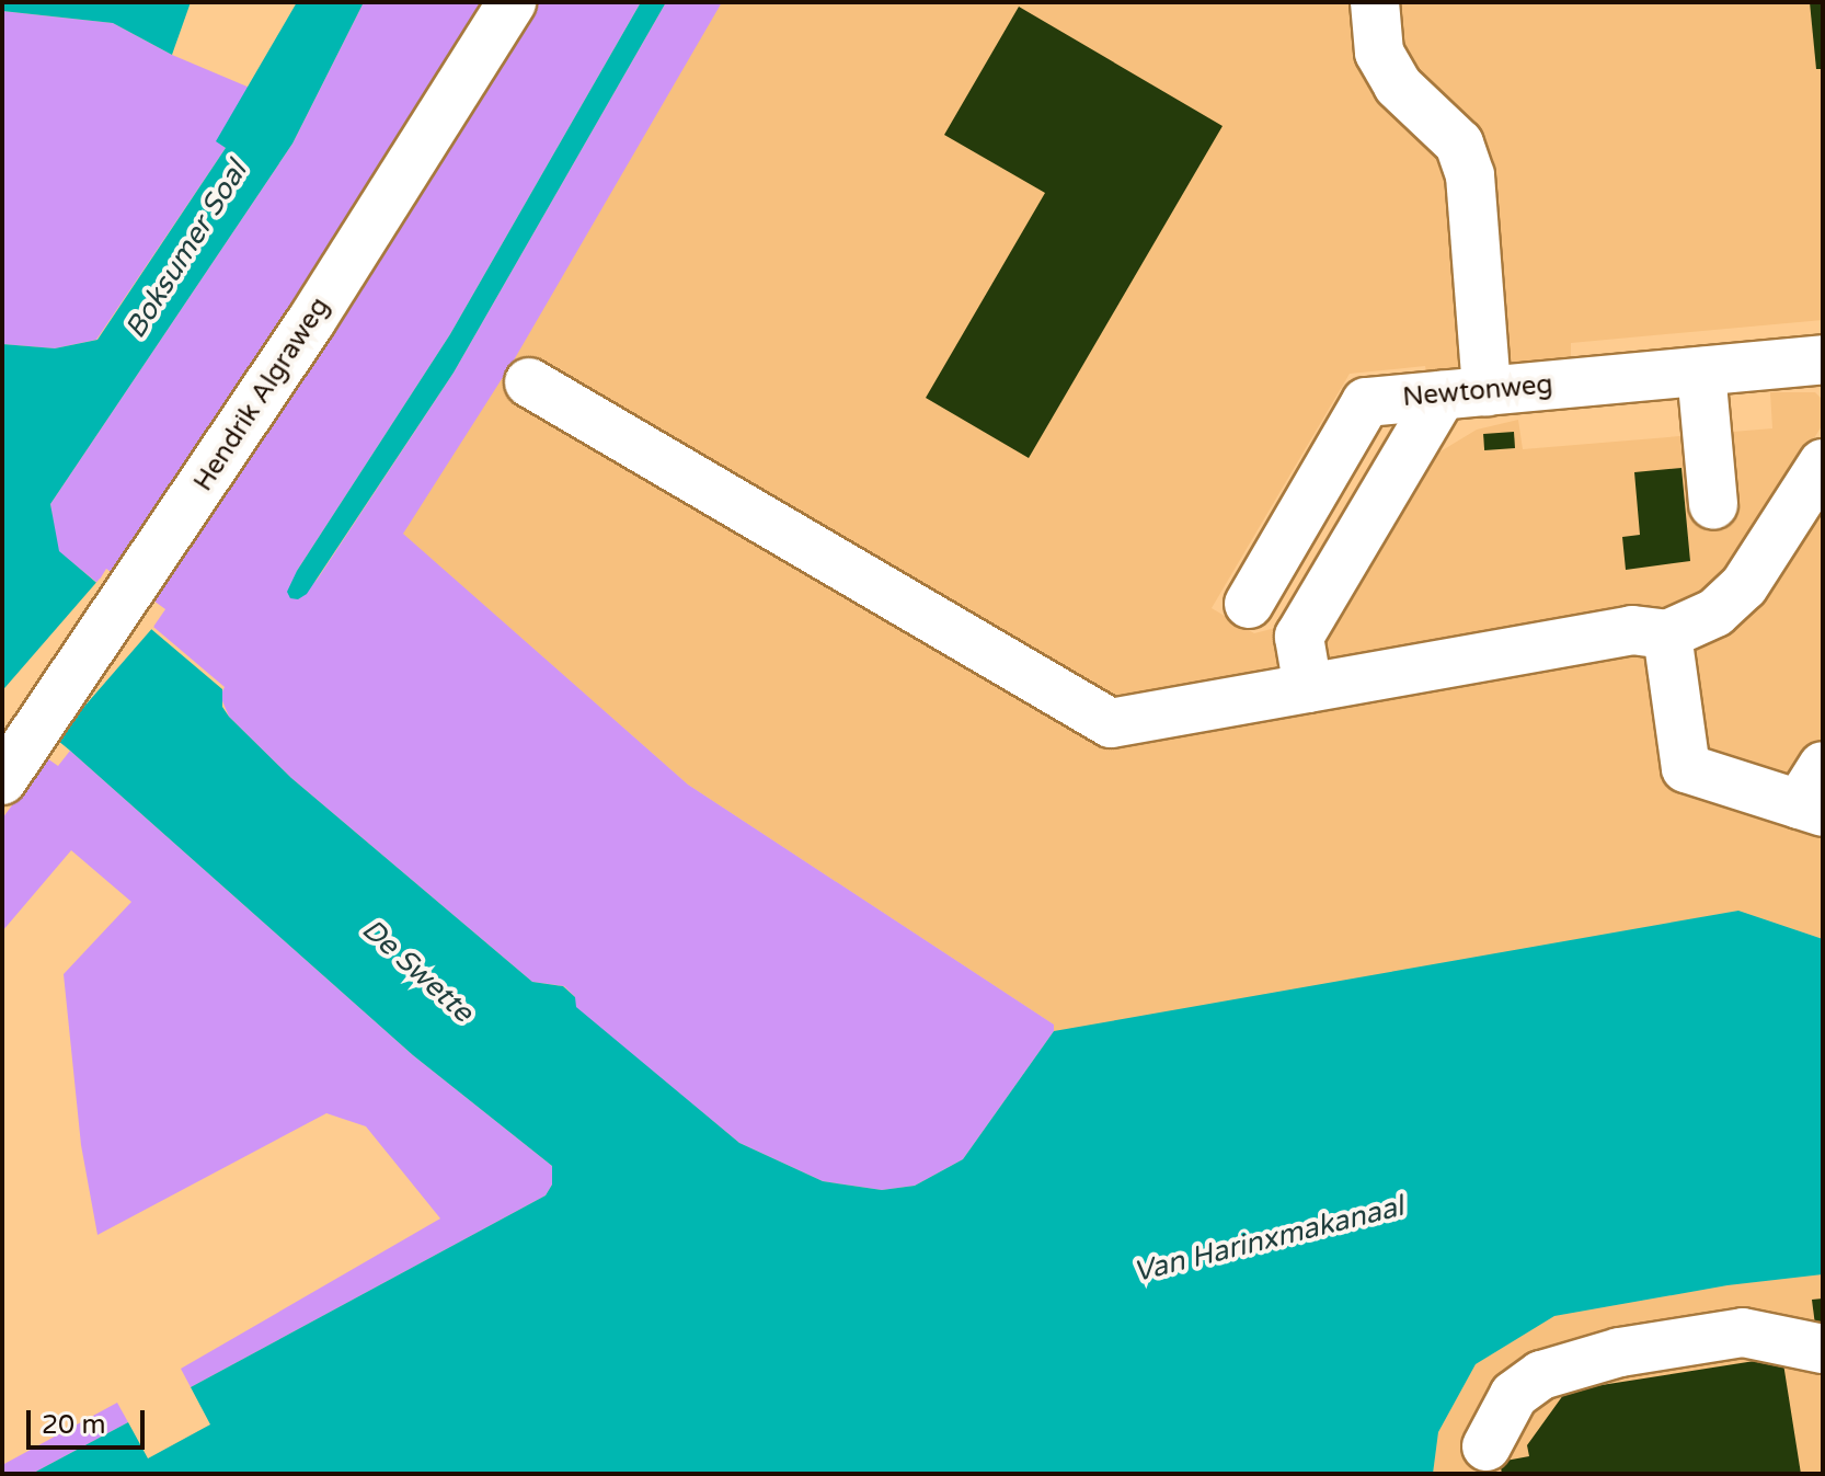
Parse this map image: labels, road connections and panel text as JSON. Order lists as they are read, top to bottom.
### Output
{
  "streets": {
    "street": ["Newtonweg", "Hendrik Algraweg"]
  },
  "water": ["Boksumer Soal", "De Swette", "Van Harinxmakanaal"],
  "scale_bar": "20 m"
}
